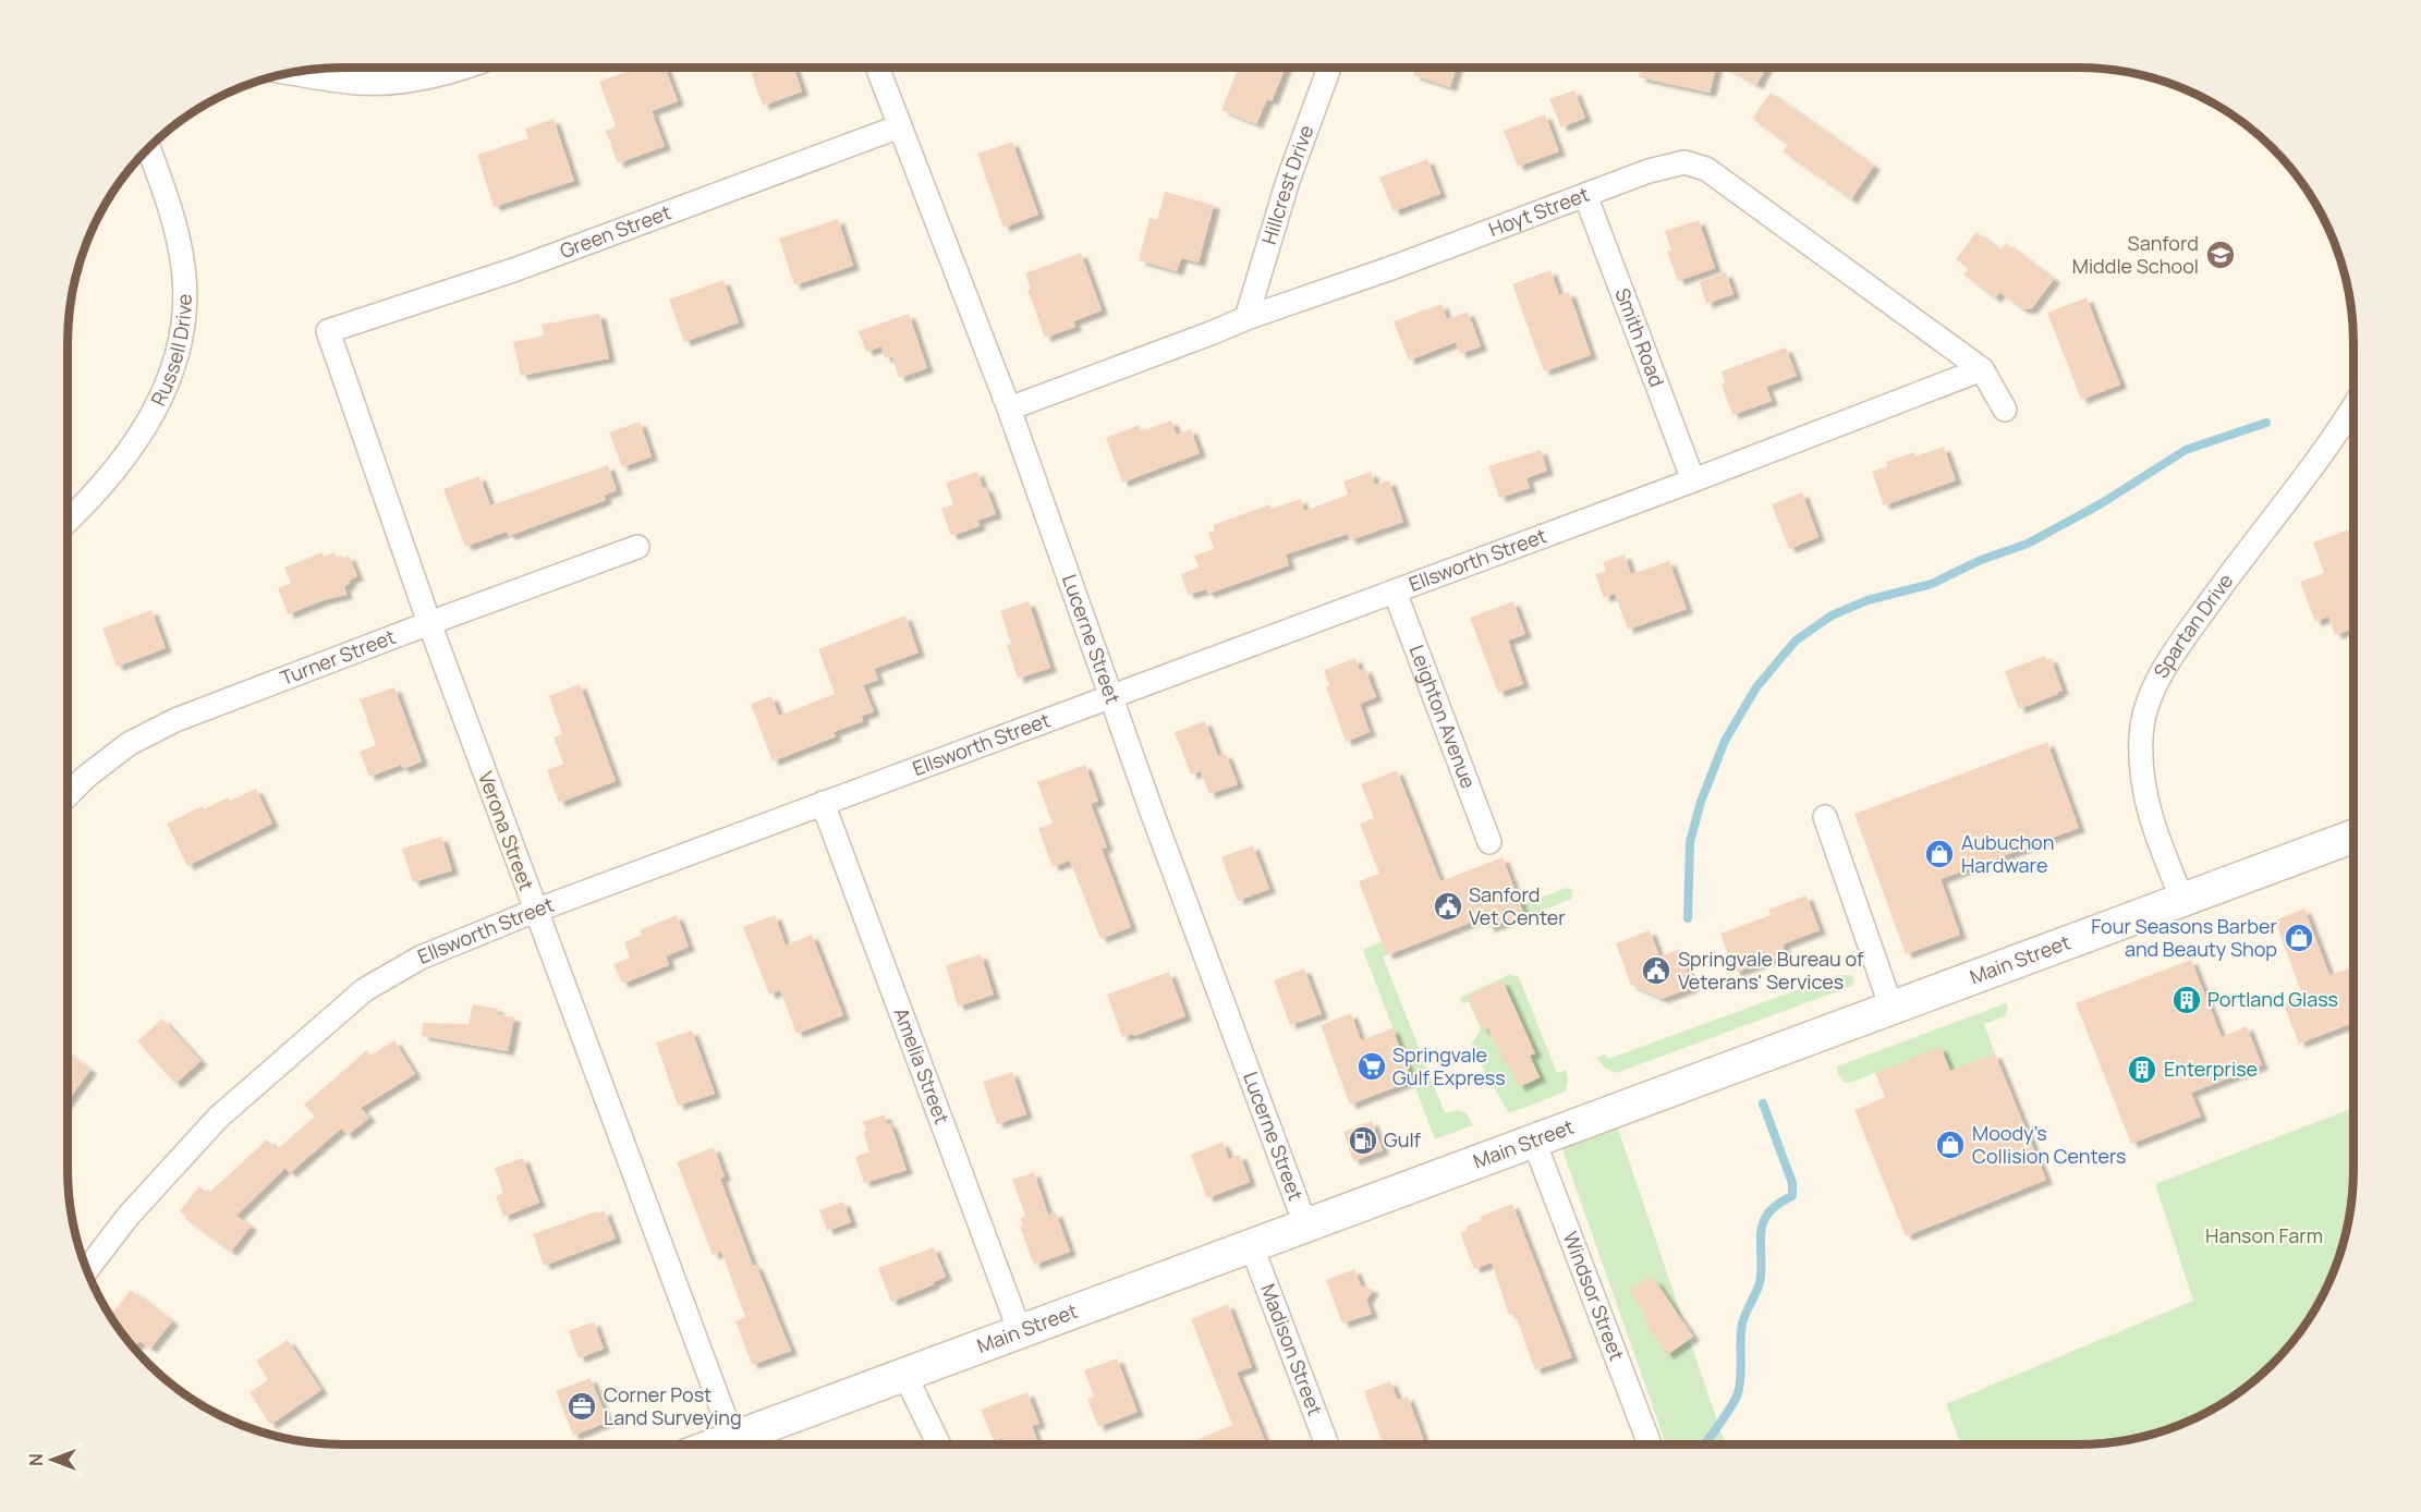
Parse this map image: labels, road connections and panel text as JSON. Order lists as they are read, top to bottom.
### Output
{
  "streets": {
    "main road": ["Main Street"],
    "street": [
      "Hillcrest Drive",
      "Hoyt Street",
      "Green Street",
      "Smith Road",
      "Russell Drive",
      "Ellsworth Street",
      "Spartan Drive",
      "Lucerne Street",
      "Turner Street",
      "Leighton Avenue",
      "Verona Street",
      "Amelia Street",
      "Windsor Street",
      "Madison Street"
    ]
  },
  "crossings": [
    ["Hillcrest Drive", "Hoyt Street"],
    ["Hoyt Street", "Smith Road"],
    ["Hoyt Street", "Ellsworth Street"],
    ["Hoyt Street", "Lucerne Street"],
    ["Green Street", "Lucerne Street"],
    ["Green Street", "Verona Street"],
    ["Smith Road", "Ellsworth Street"],
    ["Ellsworth Street", "Lucerne Street"],
    ["Ellsworth Street", "Leighton Avenue"],
    ["Ellsworth Street", "Verona Street"],
    ["Ellsworth Street", "Amelia Street"],
    ["Spartan Drive", "Main Street"],
    ["Lucerne Street", "Main Street"],
    ["Turner Street", "Verona Street"],
    ["Verona Street", "Main Street"],
    ["Main Street", "Amelia Street"],
    ["Main Street", "Windsor Street"],
    ["Main Street", "Madison Street"]
  ],
  "parks": ["Hanson Farm"],
  "places": {
    "school or university": ["Sanford Middle School"],
    "shop": ["Aubuchon Hardware", "Four Seasons Barber and Beauty Shop", "Moody’s Collision Centers"],
    "public building": ["Sanford Vet Center", "Springvale Bureau of Veterans' Services"],
    "building": ["Portland Glass", "Enterprise"],
    "supermarket": ["Springvale Gulf Express"],
    "fuel station": ["Gulf"],
    "office": ["Corner Post Land Surveying"]
  },
  "north": "left"
}
